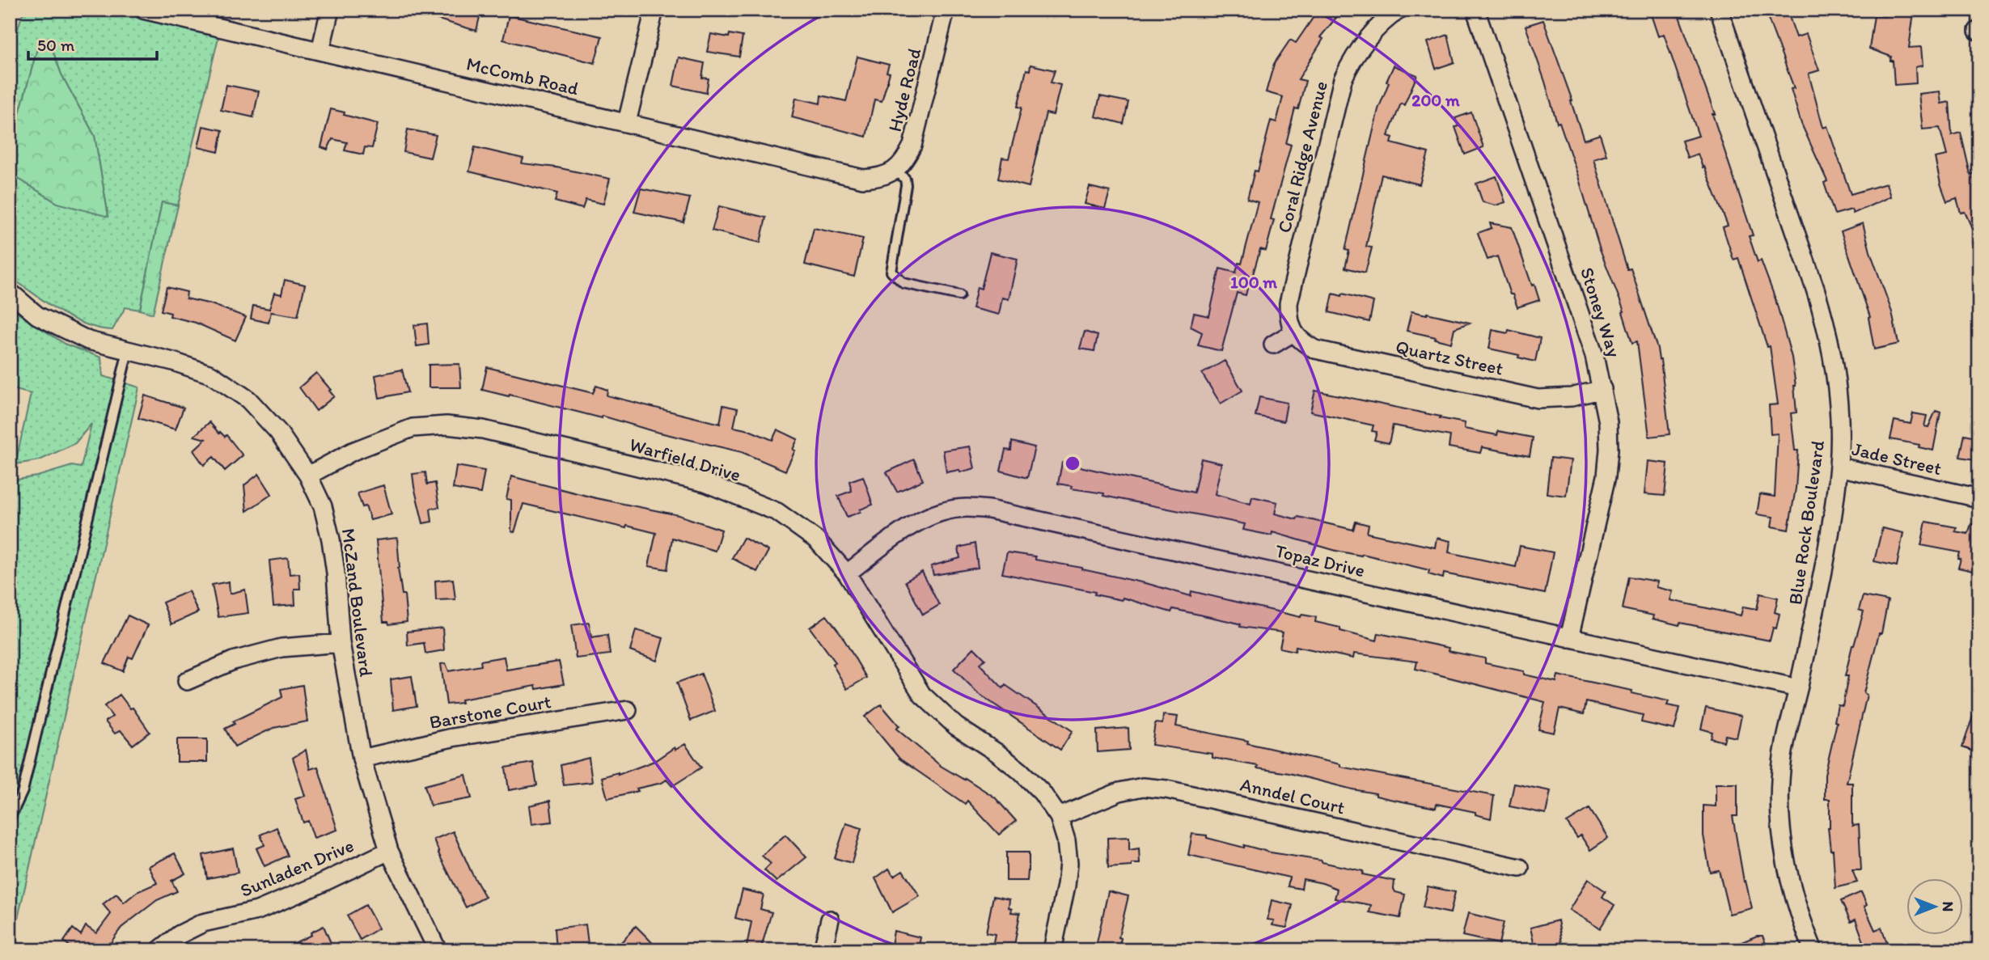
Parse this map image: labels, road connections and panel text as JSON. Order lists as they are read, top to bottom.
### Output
{
  "streets": {
    "street": [
      "McComb Road",
      "Hyde Road",
      "Coral Ridge Avenue",
      "Stoney Way",
      "Quartz Street",
      "Jade Street",
      "Warfield Drive",
      "Blue Rock Boulevard",
      "Topaz Drive",
      "McZand Boulevard",
      "Barstone Court",
      "Anndel Court",
      "Sunladen Drive"
    ]
  },
  "crossings": [
    ["McComb Road", "Hyde Road"],
    ["Coral Ridge Avenue", "Quartz Street"],
    ["Stoney Way", "Quartz Street"],
    ["Stoney Way", "Topaz Drive"],
    ["Jade Street", "Blue Rock Boulevard"],
    ["Warfield Drive", "Topaz Drive"],
    ["Warfield Drive", "McZand Boulevard"],
    ["Warfield Drive", "Anndel Court"],
    ["Blue Rock Boulevard", "Topaz Drive"],
    ["McZand Boulevard", "Barstone Court"],
    ["McZand Boulevard", "Sunladen Drive"]
  ],
  "scale_bar": "50 m",
  "north": "right",
  "rings": ["200 m", "100 m"]
}
